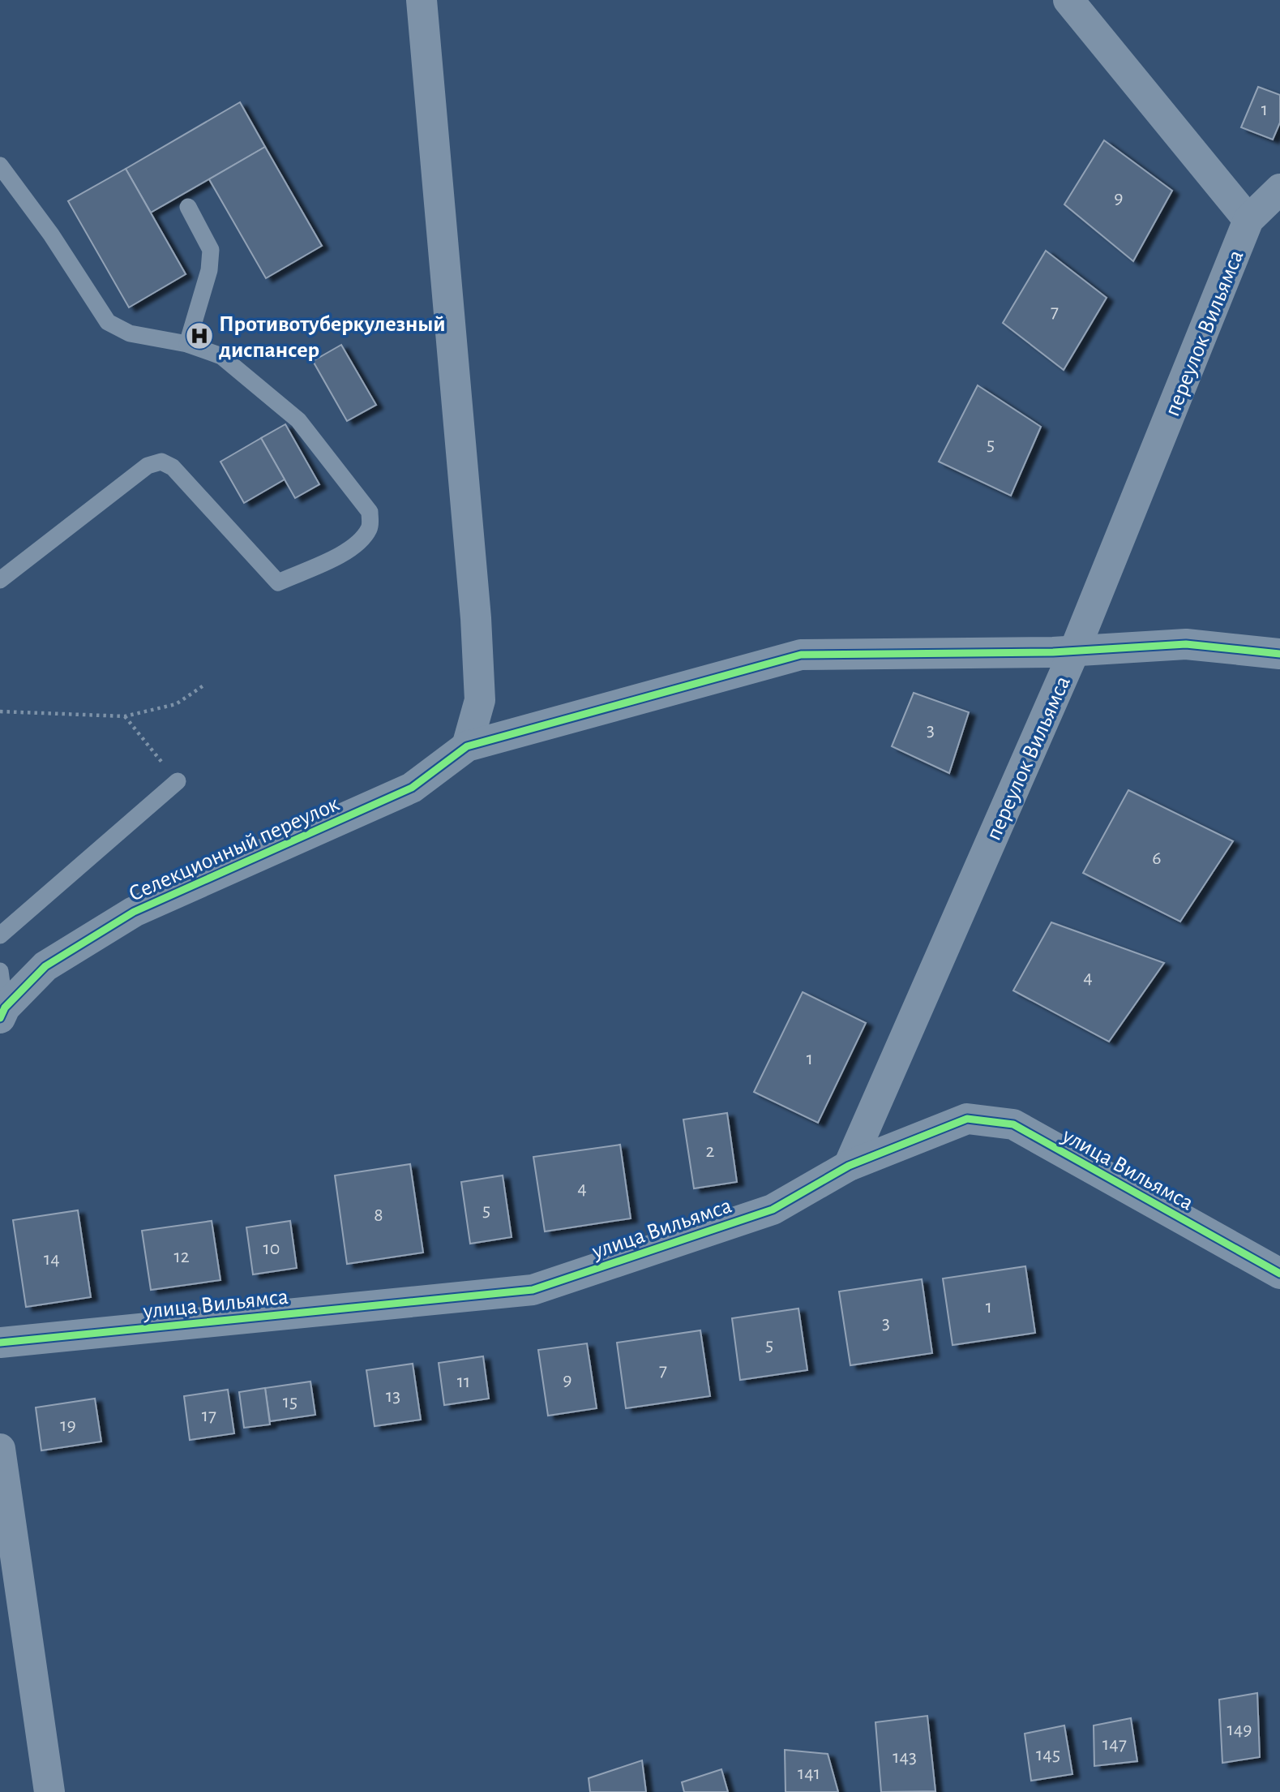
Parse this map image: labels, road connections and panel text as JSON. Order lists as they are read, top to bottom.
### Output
{
  "streets": {
    "street": ["переулок Вильямса", "Селекционный переулок", "улица Вильямса"]
  },
  "crossings": [
    ["переулок Вильямса", "улица Вильямса"]
  ],
  "places": {
    "hospital": ["Противотуберкулезный диспансер"]
  },
  "house_numbers": [
    "1",
    "9",
    "7",
    "5",
    "3",
    "6",
    "4",
    "1",
    "2",
    "4",
    "5",
    "8",
    "10",
    "12",
    "14",
    "1",
    "3",
    "5",
    "7",
    "9",
    "11",
    "13",
    "15",
    "17",
    "19",
    "149",
    "147",
    "145",
    "143",
    "141"
  ]
}
